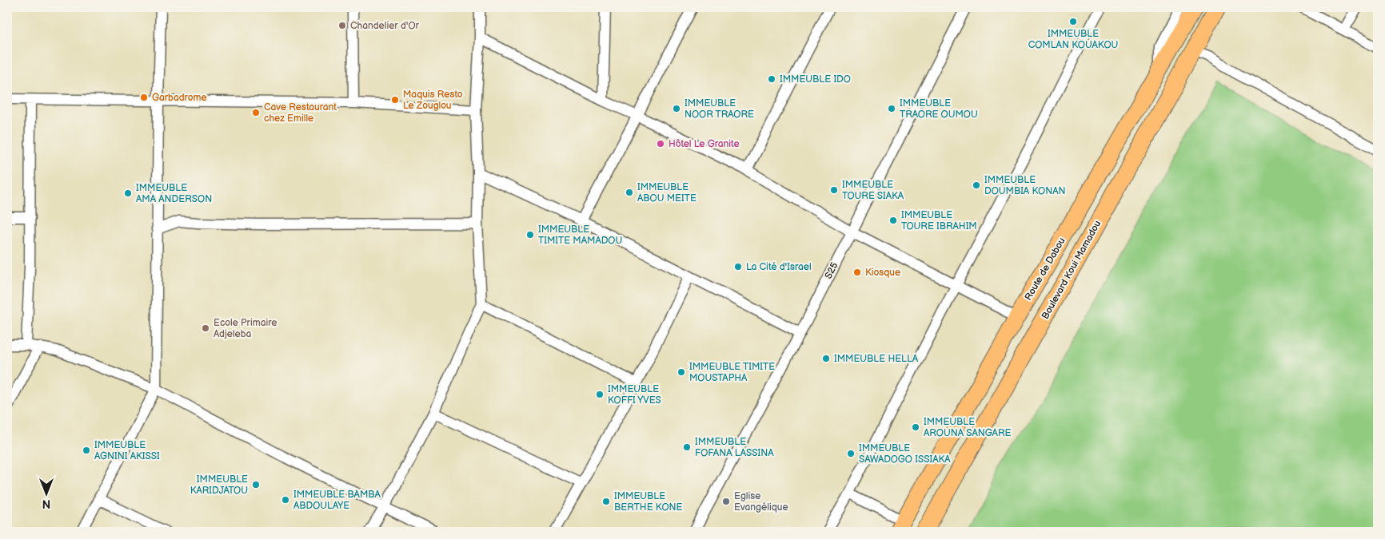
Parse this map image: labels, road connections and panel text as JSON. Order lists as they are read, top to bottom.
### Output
{
  "streets": {
    "main road": ["Route de Dabou", "Boulevard Koui Mamadou"],
    "street": ["S25"]
  },
  "places": [
    "IMMEUBLE COMLAN KOUAKOU",
    "Chandelier d'Or",
    "IMMEUBLE IDO",
    "Garbadrome",
    "Maquis Resto Le Zouglou",
    "IMMEUBLE NOOR TRAORE",
    "IMMEUBLE TRAORE OUMOU",
    "Cave Restaurant chez Emille",
    "Hôtel Le Granite",
    "IMMEUBLE DOUMBIA KONAN",
    "IMMEUBLE TOURE SIAKA",
    "IMMEUBLE ABOU MEITE",
    "IMMEUBLE AMA ANDERSON",
    "IMMEUBLE TOURE IBRAHIM",
    "IMMEUBLE TIMITE MAMADOU",
    "La Cité d'Israel",
    "Kiosque",
    "Ecole Primaire Adjeleba",
    "IMMEUBLE HELLA",
    "IMMEUBLE TIMITE MOUSTAPHA",
    "IMMEUBLE KOFFI YVES",
    "IMMEUBLE AROUNA SANGARE",
    "IMMEUBLE FOFANA LASSINA",
    "IMMEUBLE AGNINI AKISSI",
    "IMMEUBLE SAWADOGO ISSIAKA",
    "IMMEUBLE KARIDJATOU",
    "IMMEUBLE BAMBA ABDOULAYE",
    "IMMEUBLE BERTHE KONE",
    "Eglise Evangélique"
  ],
  "north": "bottom"
}
